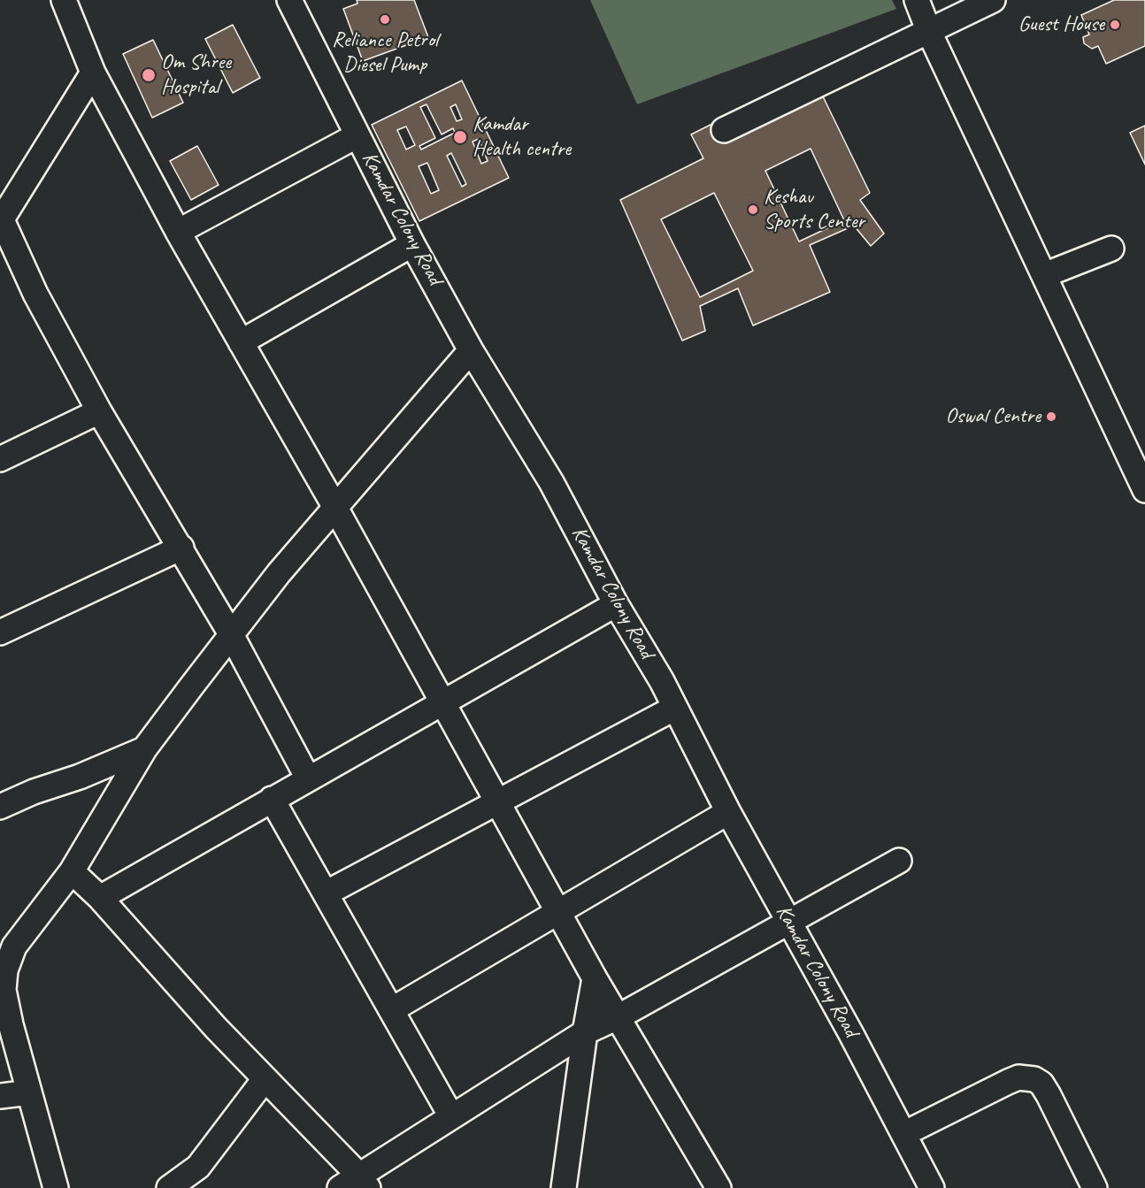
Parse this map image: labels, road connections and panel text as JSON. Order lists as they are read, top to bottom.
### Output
{
  "streets": {
    "street": ["Kamdar Colony Road"]
  },
  "places": [
    "Reliance Petrol Diesel Pump",
    "Guest House",
    "Om Shree Hospital",
    "Kamdar Health centre",
    "Keshav Sports Center",
    "Oswal Centre"
  ]
}
